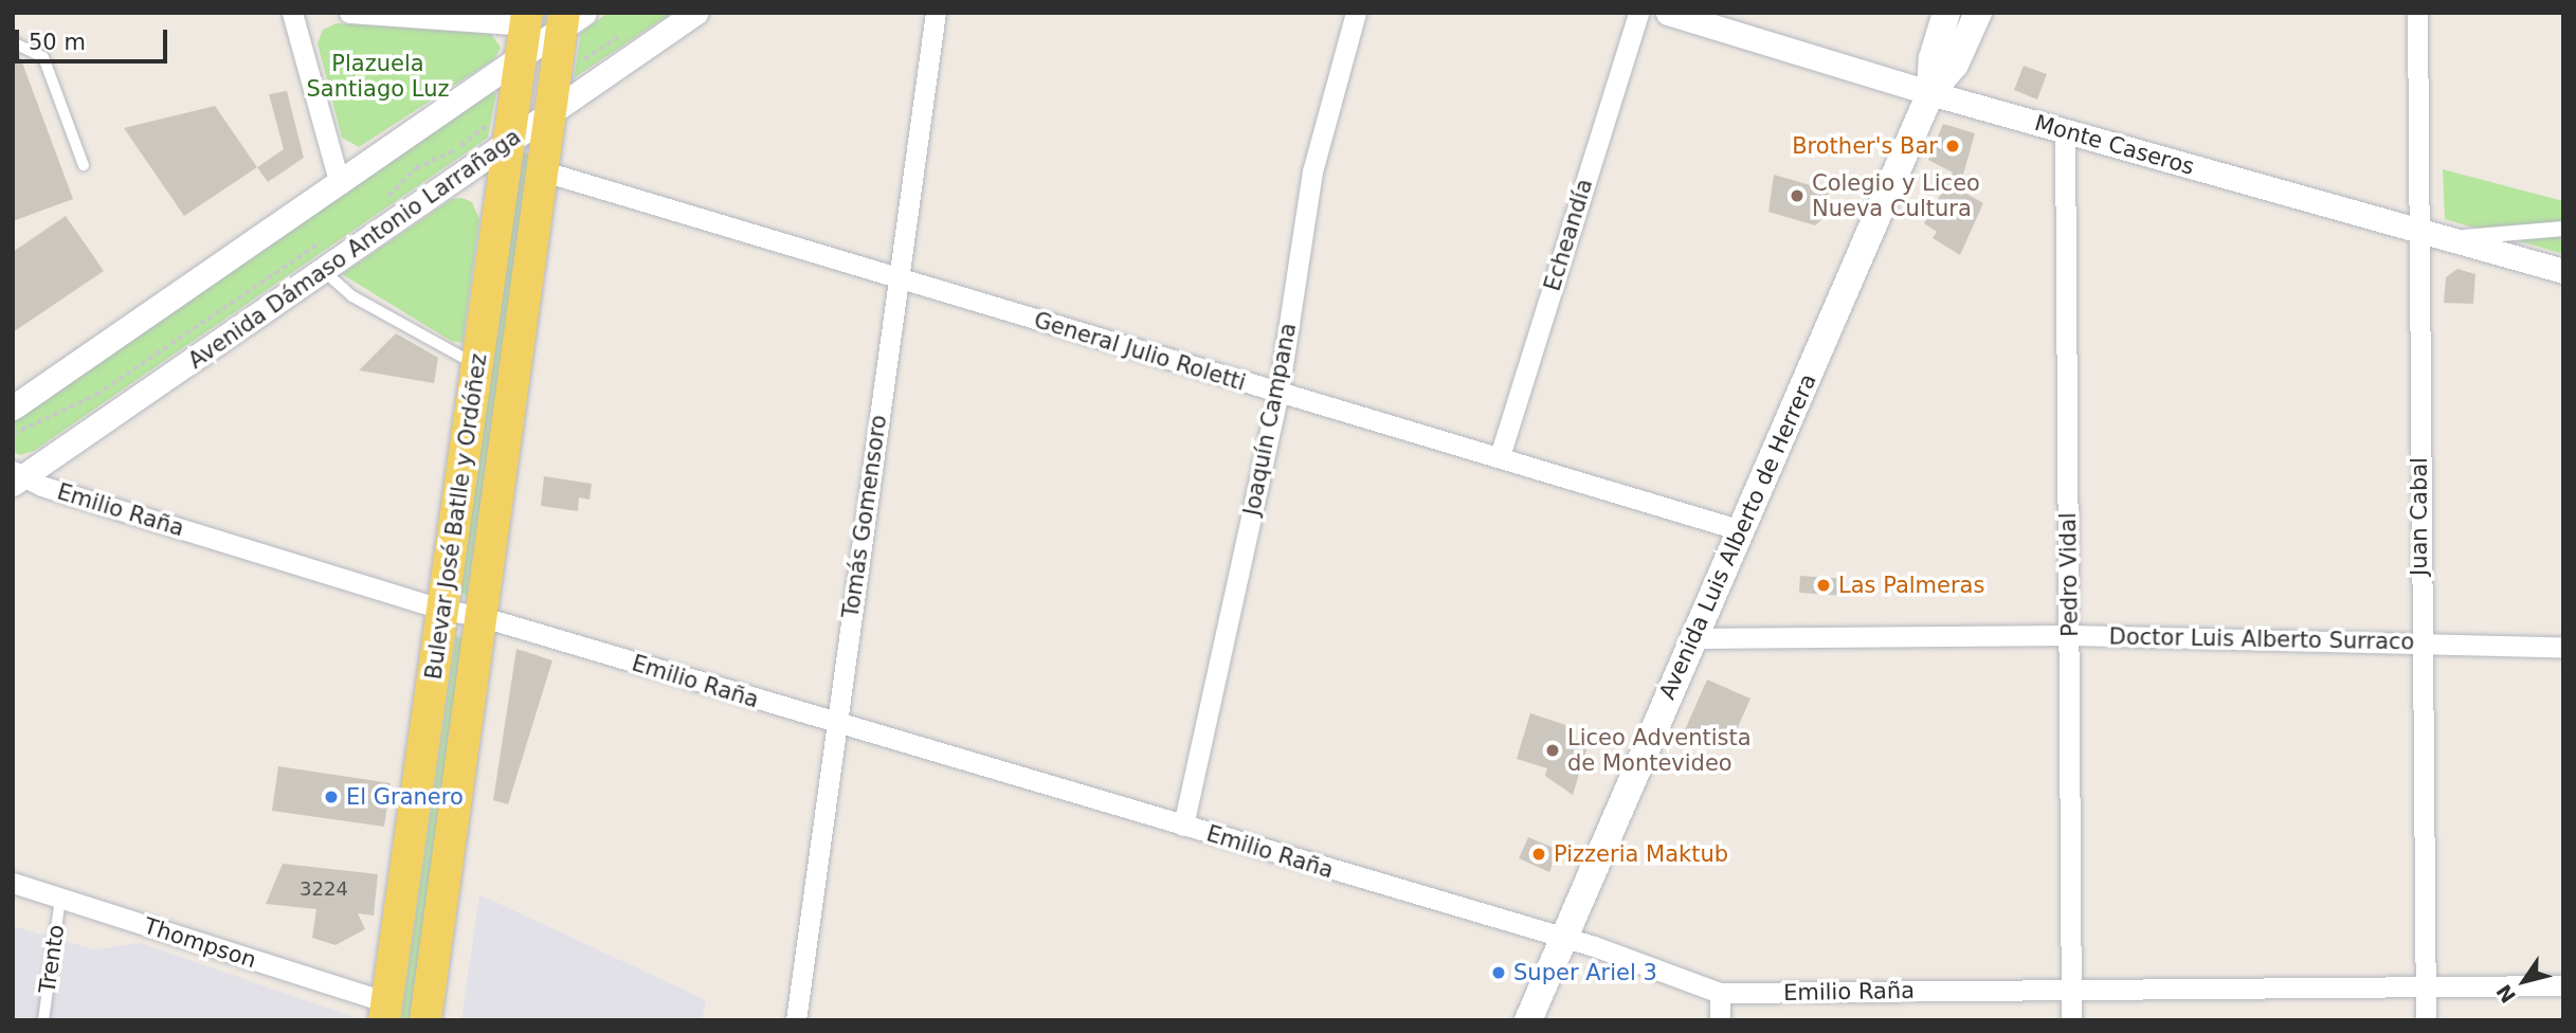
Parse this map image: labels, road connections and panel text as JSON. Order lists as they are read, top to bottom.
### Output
{
  "streets": {
    "main road": ["Bulevar José Batlle y Ordóñez", "Avenida Luis Alberto de Herrera"],
    "street": [
      "Monte Caseros",
      "Echeandía",
      "Avenida Dámaso Antonio Larrañaga",
      "General Julio Roletti",
      "Joaquín Campana",
      "Emilio Raña",
      "Tomás Gomensoro",
      "Juan Cabal",
      "Pedro Vidal",
      "Doctor Luis Alberto Surraco",
      "Thompson"
    ],
    "lane": ["Trento"]
  },
  "crossings": [
    ["Monte Caseros", "Juan Cabal"],
    ["Monte Caseros", "Avenida Luis Alberto de Herrera"],
    ["Monte Caseros", "Pedro Vidal"],
    ["Echeandía", "General Julio Roletti"],
    ["Avenida Dámaso Antonio Larrañaga", "Emilio Raña"],
    ["Avenida Dámaso Antonio Larrañaga", "Bulevar José Batlle y Ordóñez"],
    ["General Julio Roletti", "Joaquín Campana"],
    ["General Julio Roletti", "Bulevar José Batlle y Ordóñez"],
    ["General Julio Roletti", "Tomás Gomensoro"],
    ["General Julio Roletti", "Avenida Luis Alberto de Herrera"],
    ["Joaquín Campana", "Emilio Raña"],
    ["Emilio Raña", "Bulevar José Batlle y Ordóñez"],
    ["Emilio Raña", "Tomás Gomensoro"],
    ["Emilio Raña", "Juan Cabal"],
    ["Emilio Raña", "Avenida Luis Alberto de Herrera"],
    ["Emilio Raña", "Pedro Vidal"],
    ["Bulevar José Batlle y Ordóñez", "Thompson"],
    ["Juan Cabal", "Doctor Luis Alberto Surraco"],
    ["Avenida Luis Alberto de Herrera", "Doctor Luis Alberto Surraco"],
    ["Pedro Vidal", "Doctor Luis Alberto Surraco"],
    ["Thompson", "Trento"]
  ],
  "parks": ["Plazuela Santiago Luz"],
  "places": [
    "Brother's Bar",
    "Colegio y Liceo Nueva Cultura",
    "Las Palmeras",
    "Liceo Adventista de Montevideo",
    "El Granero",
    "Pizzeria Maktub",
    "Super Ariel 3"
  ],
  "house_numbers": ["3224"],
  "scale_bar": "50 m",
  "north": "bottom left"
}
